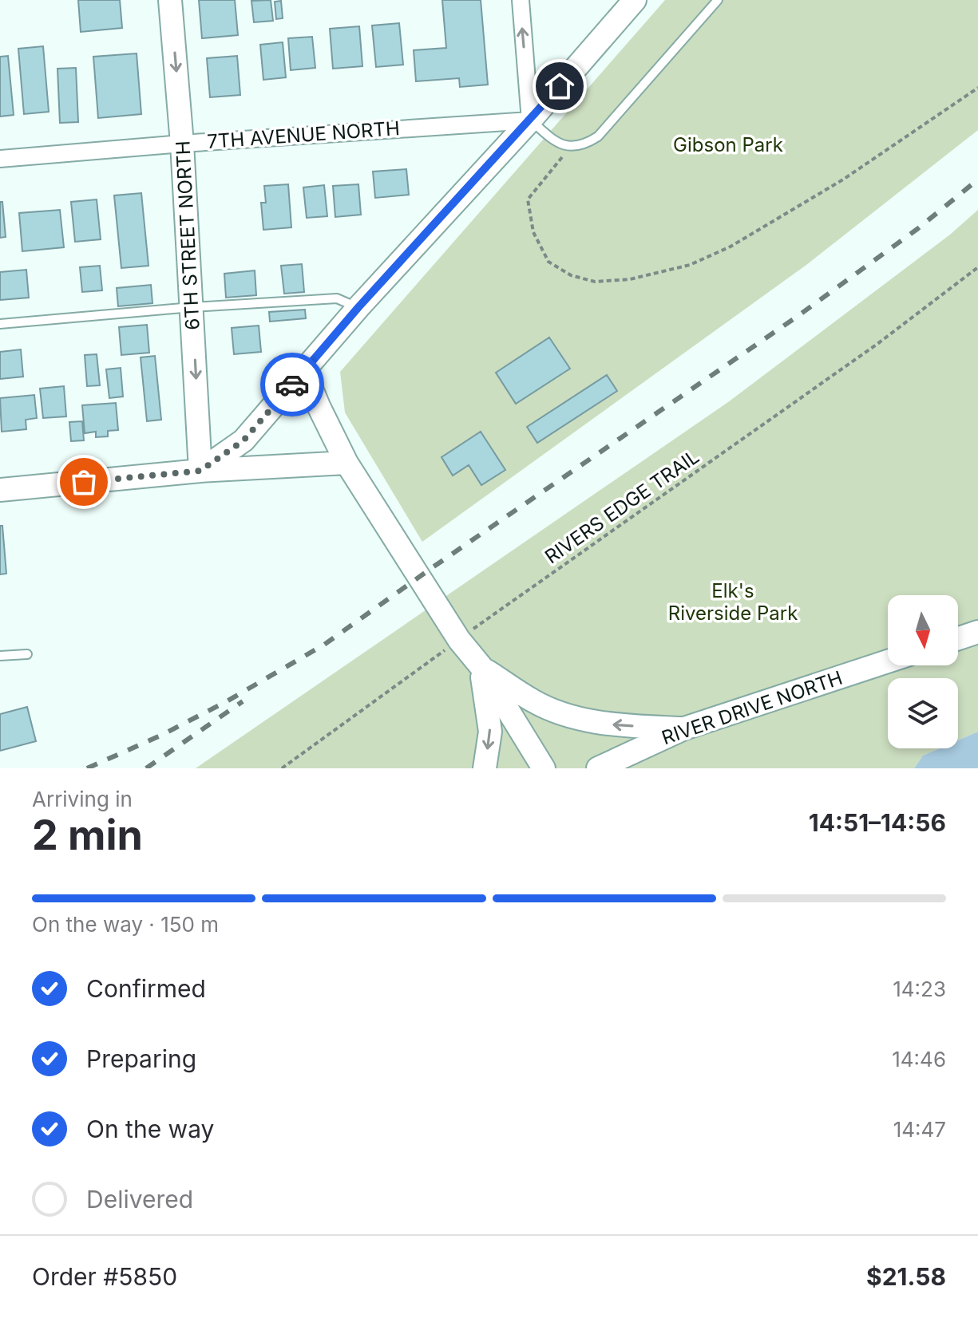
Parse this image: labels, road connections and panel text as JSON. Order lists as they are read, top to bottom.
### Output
{
  "streets": {
    "street": ["7TH AVENUE NORTH", "6TH STREET NORTH", "RIVER DRIVE NORTH"],
    "path": ["RIVERS EDGE TRAIL"]
  },
  "crossings": [
    ["7TH AVENUE NORTH", "6TH STREET NORTH"]
  ],
  "parks": ["Gibson Park", "Elk's Riverside Park"],
  "north": "bottom",
  "page": {
    "heading": ["2 min", "Arriving in", "14:51–14:56"],
    "panel": ["Order #5850", "$21.58"],
    "bar": "On the way · 150 m",
    "list": [
      ["Confirmed", "14:23"],
      ["Preparing", "14:46"],
      ["On the way", "14:47"],
      "Delivered"
    ]
  }
}
